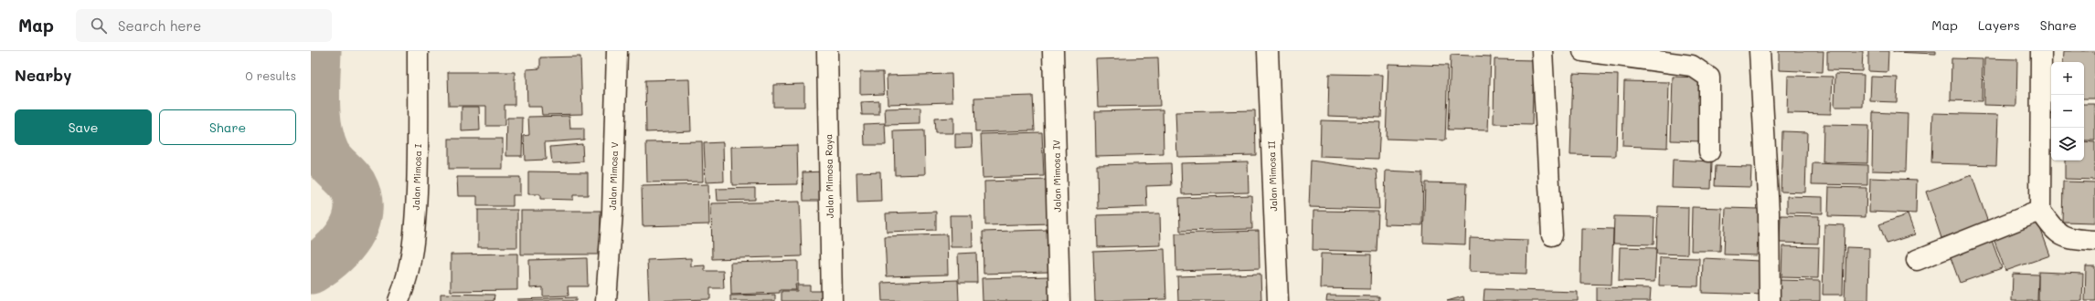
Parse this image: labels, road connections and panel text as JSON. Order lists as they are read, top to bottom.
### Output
{
  "streets": {
    "street": [
      "Jalan Mimosa V",
      "Jalan Mimosa Raya",
      "Jalan Mimosa IV",
      "Jalan Mimosa II",
      "Jalan Mimosa I"
    ]
  },
  "page": {
    "header": "Map",
    "search": "Search here",
    "nav": ["Map", "Layers", "Share"],
    "heading": ["Nearby", "0 results"],
    "map_buttons": ["+", "−"],
    "buttons": ["Save", "Share"]
  }
}
